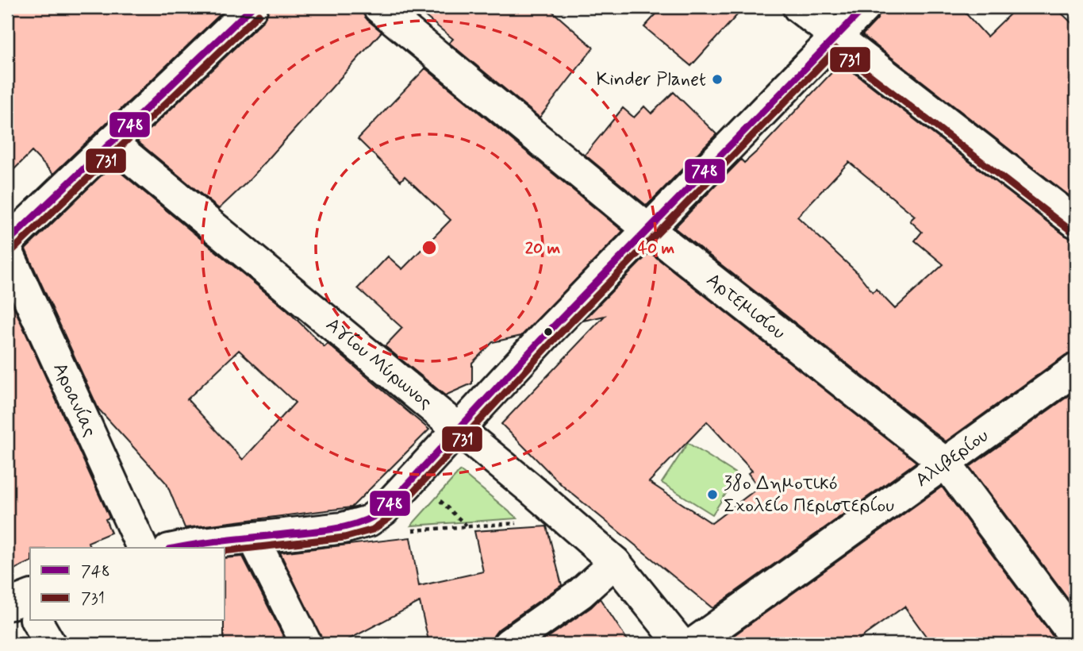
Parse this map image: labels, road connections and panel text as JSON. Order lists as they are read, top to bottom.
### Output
{
  "streets": {
    "street": [
      "Αρτεμισίου",
      "Αγίου Μύρωνος",
      "Αροανίας",
      "Αλιβερίου"
    ]
  },
  "crossings": [
    ["Αρτεμισίου", "Αλιβερίου"]
  ],
  "places": ["Kinder Planet", "38ο Δημοτικό Σχολείο Περιστερίου"],
  "lines": ["transit line 748", "transit line 731"],
  "legend": ["748", "731"],
  "rings": ["20 m", "40 m"]
}
